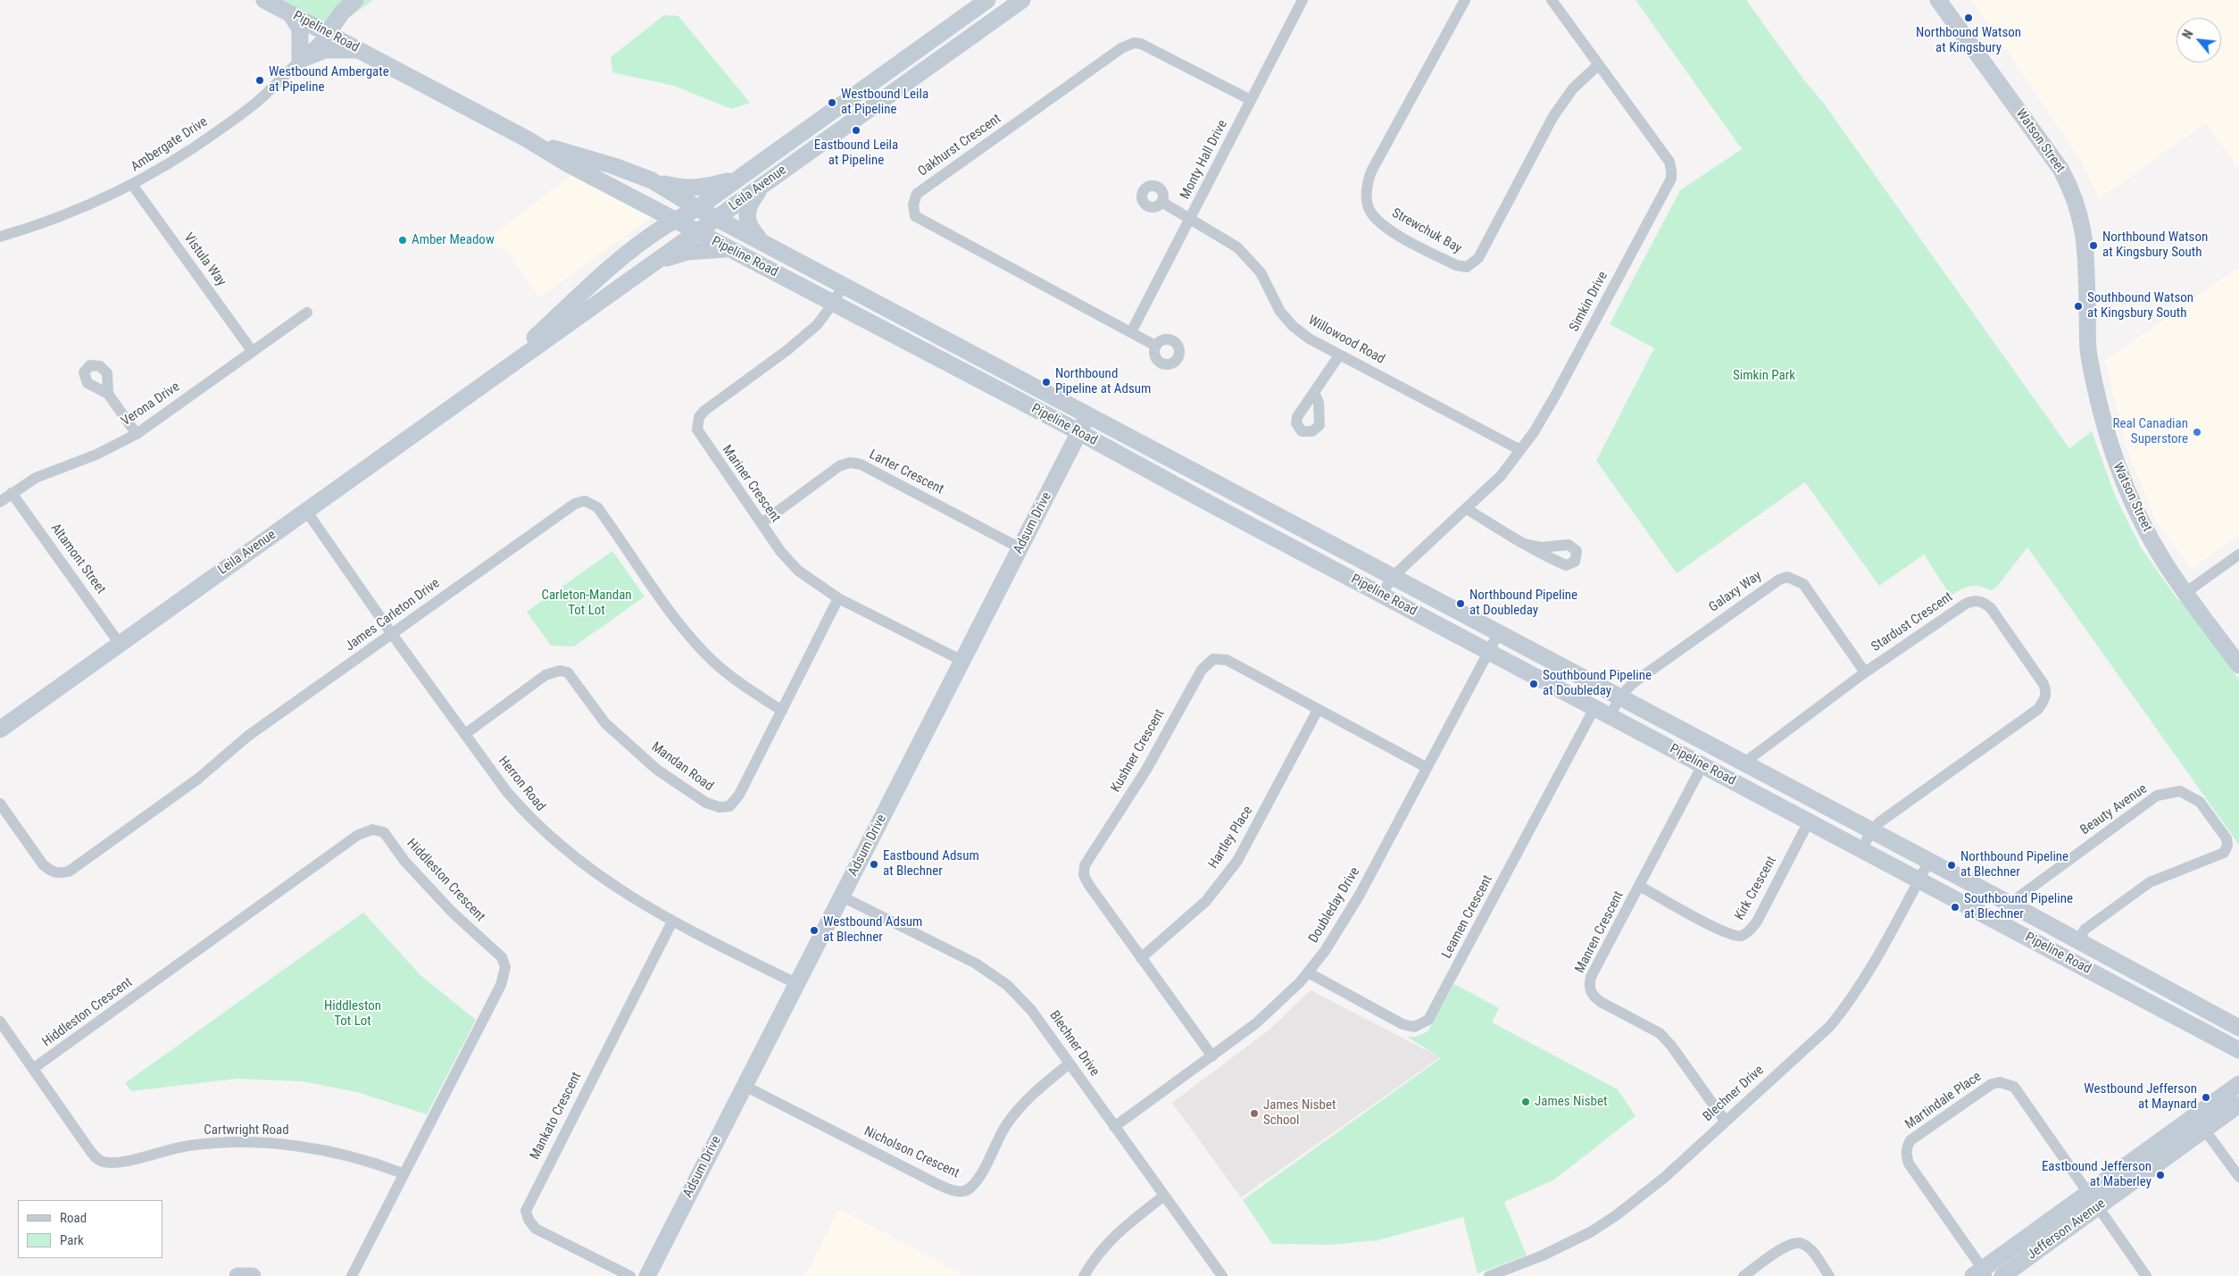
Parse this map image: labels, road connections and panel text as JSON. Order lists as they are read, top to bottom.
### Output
{
  "streets": {
    "street": [
      "Pipeline Road",
      "Watson Street",
      "Ambergate Drive",
      "Oakhurst Crescent",
      "Monty Hall Drive",
      "Leila Avenue",
      "Strewchuk Bay",
      "Vistula Way",
      "Simkin Drive",
      "Willowood Road",
      "Verona Drive",
      "Larter Crescent",
      "Mariner Crescent",
      "Adsum Drive",
      "Altamont Street",
      "Galaxy Way",
      "James Carleton Drive",
      "Stardust Crescent",
      "Kushner Crescent",
      "Mandan Road",
      "Herron Road",
      "Beauty Avenue",
      "Hartley Place",
      "Hiddleston Crescent",
      "Kirk Crescent",
      "Doubleday Drive",
      "Leamen Crescent",
      "Manren Crescent",
      "Blechner Drive",
      "Martindale Place",
      "Mankato Crescent",
      "Cartwright Road",
      "Nicholson Crescent",
      "Jefferson Avenue"
    ]
  },
  "crossings": [
    ["Pipeline Road", "Ambergate Drive"],
    ["Pipeline Road", "Leila Avenue"],
    ["Pipeline Road", "Simkin Drive"],
    ["Pipeline Road", "Mariner Crescent"],
    ["Pipeline Road", "Adsum Drive"],
    ["Pipeline Road", "Galaxy Way"],
    ["Pipeline Road", "Stardust Crescent"],
    ["Pipeline Road", "Beauty Avenue"],
    ["Pipeline Road", "Kirk Crescent"],
    ["Pipeline Road", "Doubleday Drive"],
    ["Pipeline Road", "Leamen Crescent"],
    ["Pipeline Road", "Manren Crescent"],
    ["Pipeline Road", "Blechner Drive"],
    ["Ambergate Drive", "Vistula Way"],
    ["Oakhurst Crescent", "Monty Hall Drive"],
    ["Monty Hall Drive", "Willowood Road"],
    ["Leila Avenue", "Altamont Street"],
    ["Leila Avenue", "Herron Road"],
    ["Strewchuk Bay", "Simkin Drive"],
    ["Vistula Way", "Verona Drive"],
    ["Simkin Drive", "Willowood Road"],
    ["Verona Drive", "Altamont Street"],
    ["Larter Crescent", "Mariner Crescent"],
    ["Larter Crescent", "Adsum Drive"],
    ["Mariner Crescent", "Adsum Drive"],
    ["Mariner Crescent", "Mandan Road"],
    ["Adsum Drive", "Herron Road"],
    ["Adsum Drive", "Blechner Drive"],
    ["Adsum Drive", "Nicholson Crescent"],
    ["Galaxy Way", "Stardust Crescent"],
    ["Galaxy Way", "Leamen Crescent"],
    ["James Carleton Drive", "Mandan Road"],
    ["James Carleton Drive", "Herron Road"],
    ["Kushner Crescent", "Hartley Place"],
    ["Kushner Crescent", "Doubleday Drive"],
    ["Mandan Road", "Herron Road"],
    ["Herron Road", "Mankato Crescent"],
    ["Hiddleston Crescent", "Cartwright Road"],
    ["Kirk Crescent", "Manren Crescent"],
    ["Doubleday Drive", "Leamen Crescent"],
    ["Doubleday Drive", "Blechner Drive"],
    ["Manren Crescent", "Blechner Drive"],
    ["Blechner Drive", "Nicholson Crescent"],
    ["Martindale Place", "Jefferson Avenue"]
  ],
  "parks": ["Simkin Park", "Carleton-Mandan Tot Lot", "Hiddleston Tot Lot"],
  "places": [
    "Northbound Watson at Kingsbury",
    "Westbound Ambergate at Pipeline",
    "Westbound Leila at Pipeline",
    "Eastbound Leila at Pipeline",
    "Amber Meadow",
    "Northbound Watson at Kingsbury South",
    "Southbound Watson at Kingsbury South",
    "Northbound Pipeline at Adsum",
    "Real Canadian Superstore",
    "Northbound Pipeline at Doubleday",
    "Southbound Pipeline at Doubleday",
    "Eastbound Adsum at Blechner",
    "Northbound Pipeline at Blechner",
    "Southbound Pipeline at Blechner",
    "Westbound Adsum at Blechner",
    "Westbound Jefferson at Maynard",
    "James Nisbet",
    "James Nisbet School",
    "Eastbound Jefferson at Maberley"
  ],
  "legend": ["Road", "Park"],
  "north": "top left"
}
